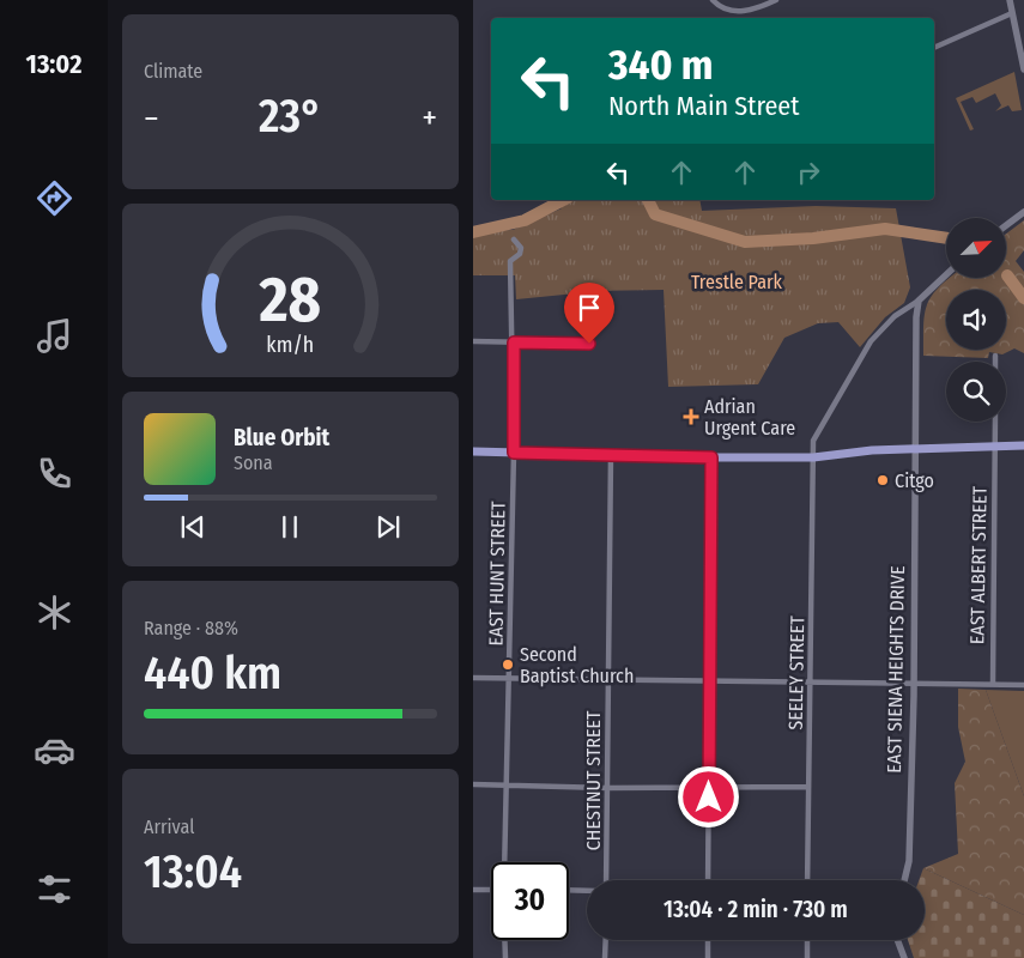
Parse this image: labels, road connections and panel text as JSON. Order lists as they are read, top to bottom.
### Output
{
  "streets": {
    "street": [
      "EAST ALBERT STREET",
      "EAST HUNT STREET",
      "EAST SIENA HEIGHTS DRIVE",
      "SEELEY STREET",
      "CHESTNUT STREET"
    ]
  },
  "crossings": [
    ["EAST SIENA HEIGHTS DRIVE", "SEELEY STREET"]
  ],
  "parks": ["Trestle Park"],
  "places": {
    "health": ["Adrian Urgent Care"],
    "other": ["Citgo", "Second Baptist Church"]
  },
  "north": "top right",
  "page": {
    "tabs": "13:02",
    "tile": [
      "Climate",
      ["Range · 88%", "440 km"],
      ["Arrival", "13:04"]
    ],
    "turn": ["340 m", "North Main Street"],
    "heat": ["−", "23°", "+"],
    "song": ["Blue Orbit", "Sona"],
    "limit": "30",
    "trip": "13:04 · 2 min · 730 m",
    "gauge": ["28", "km/h"]
  }
}
